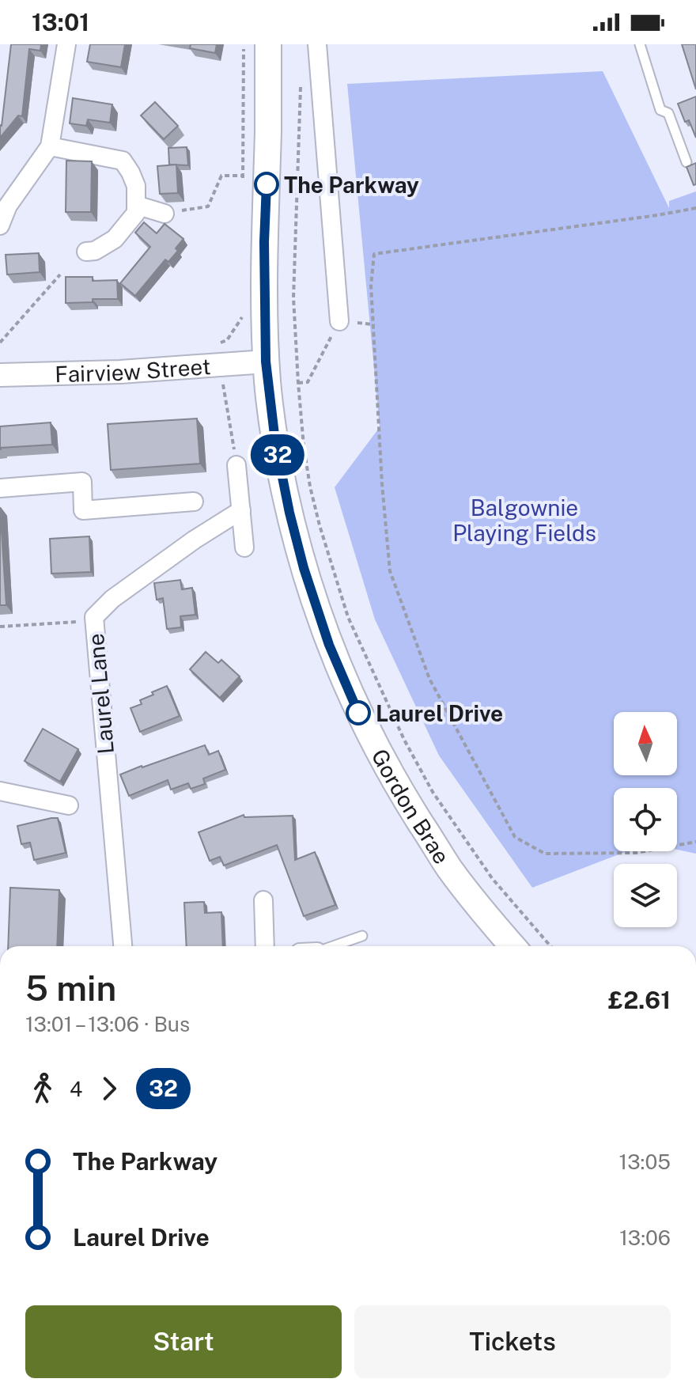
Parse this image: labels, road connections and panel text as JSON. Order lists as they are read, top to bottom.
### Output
{
  "streets": {
    "main road": ["Gordon Brae"],
    "street": ["Fairview Street", "Laurel Lane"]
  },
  "crossings": [
    ["Fairview Street", "Gordon Brae"]
  ],
  "parks": ["Balgownie Playing Fields"],
  "places": ["The Parkway", "Laurel Drive"],
  "lines": ["bus line 32"],
  "north": "top",
  "page": {
    "status": "13:01",
    "on_map": "32",
    "heading": ["5 min", "13:01 – 13:06 · Bus", "£2.61"],
    "legs": ["4", "32"],
    "list": [
      {
        "name": "The Parkway",
        "value": "13:05"
      },
      {
        "name": "Laurel Drive",
        "value": "13:06"
      }
    ],
    "buttons": ["Start", "Tickets"]
  }
}
